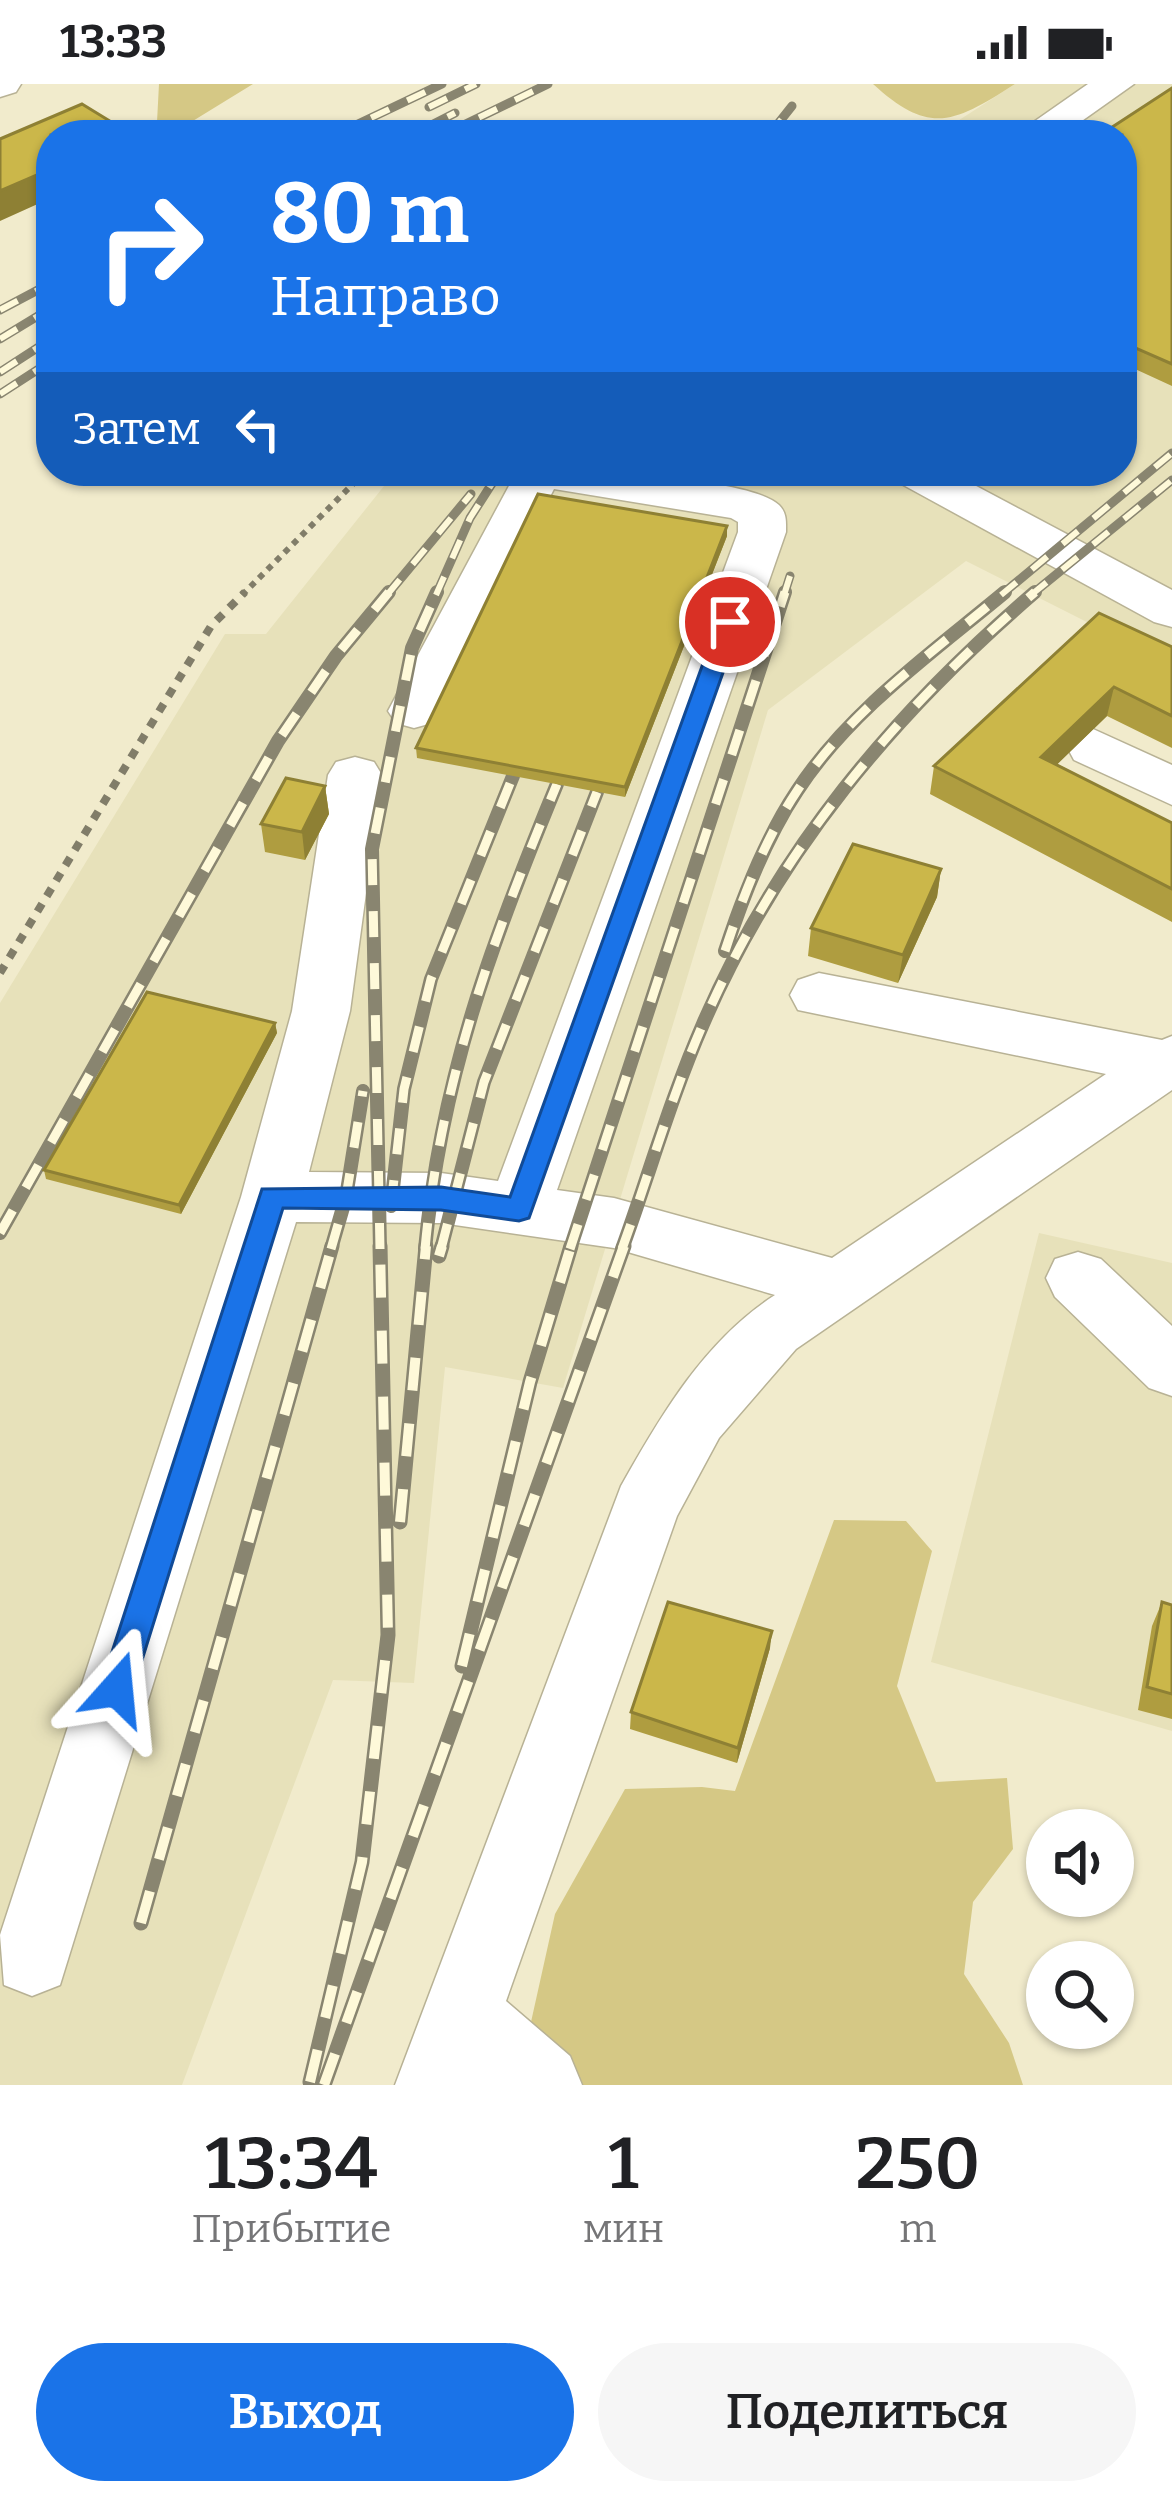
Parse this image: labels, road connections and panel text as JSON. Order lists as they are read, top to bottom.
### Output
{
  "page": {
    "status": "13:33",
    "turn": ["80 m", "Направо"],
    "then": "Затем",
    "eta": [
      "13:34",
      "Прибытие",
      "1",
      "мин",
      "250",
      "m"
    ],
    "buttons": ["Выход", "Поделиться"]
  }
}
